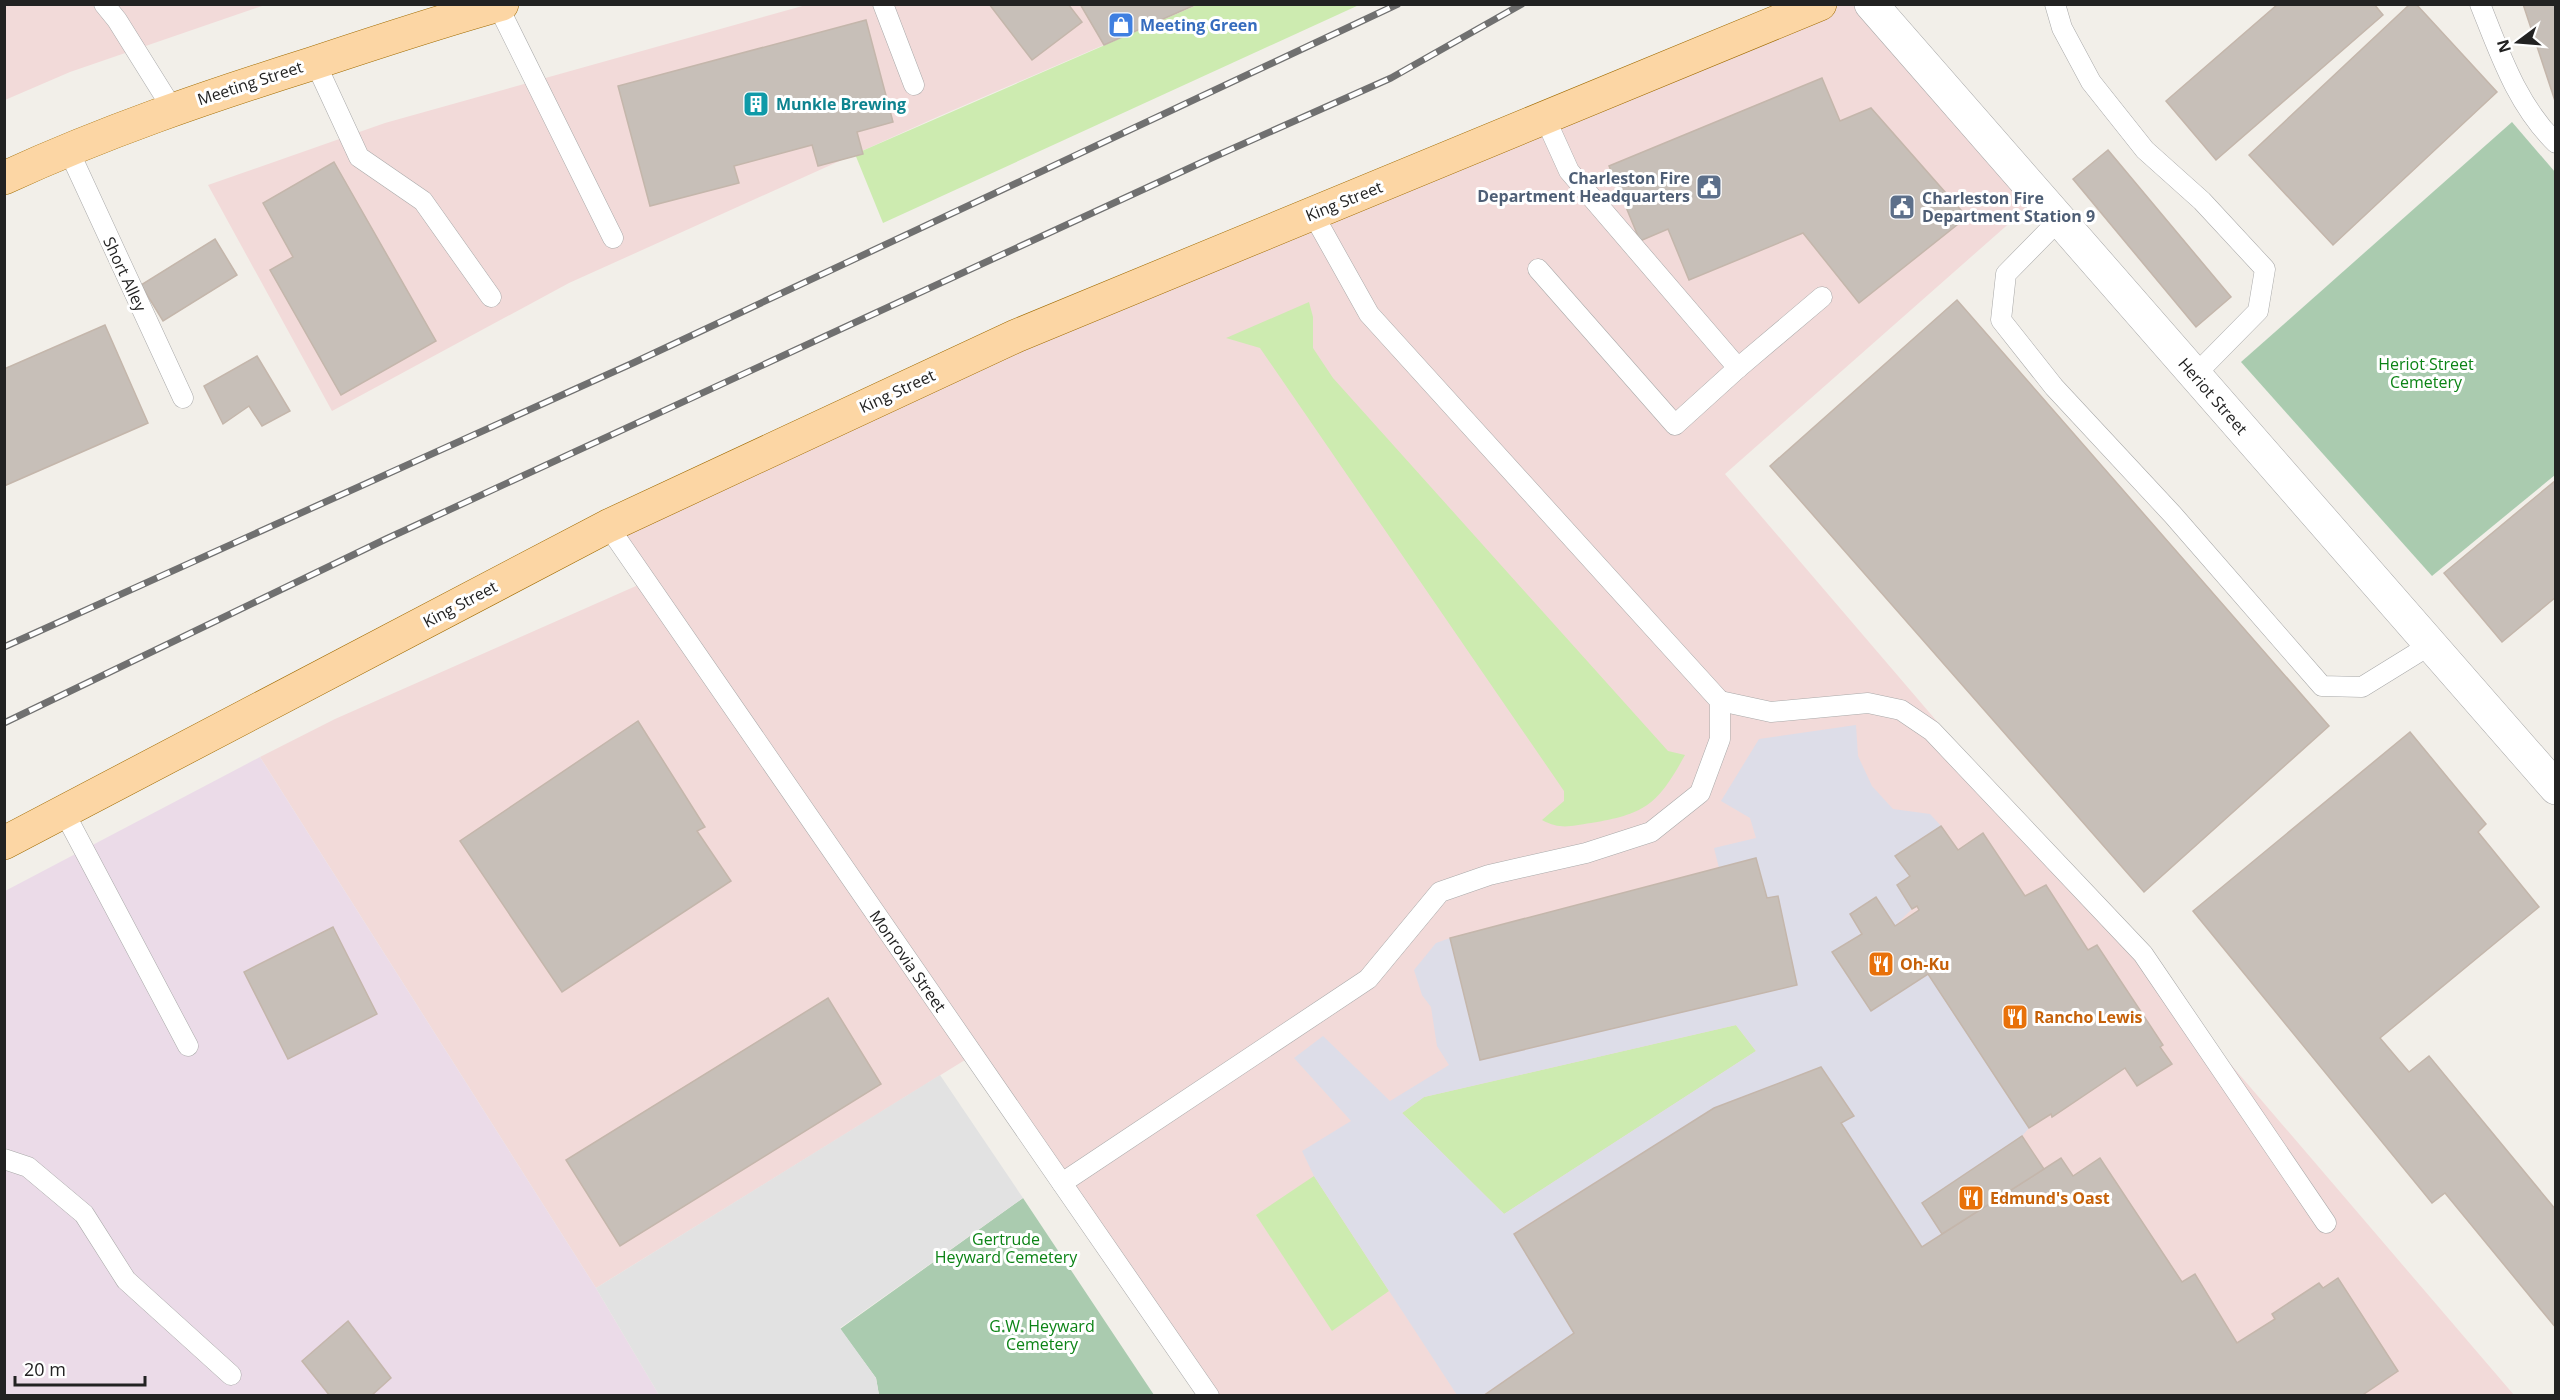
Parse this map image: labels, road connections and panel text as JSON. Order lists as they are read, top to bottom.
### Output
{
  "streets": {
    "main road": ["Meeting Street", "King Street"],
    "street": ["Heriot Street"],
    "lane": ["Short Alley", "Monrovia Street"]
  },
  "crossings": [
    ["Meeting Street", "Short Alley"],
    ["King Street", "Monrovia Street"]
  ],
  "parks": ["Heriot Street Cemetery", "Gertrude Heyward Cemetery", "G.W. Heyward Cemetery"],
  "places": {
    "shop": ["Meeting Green"],
    "building": ["Munkle Brewing"],
    "public building": ["Charleston Fire Department Headquarters", "Charleston Fire Department Station 9"],
    "restaurant": ["Oh-Ku", "Rancho Lewis", "Edmund's Oast"]
  },
  "scale_bar": "20 m",
  "north": "left"
}
